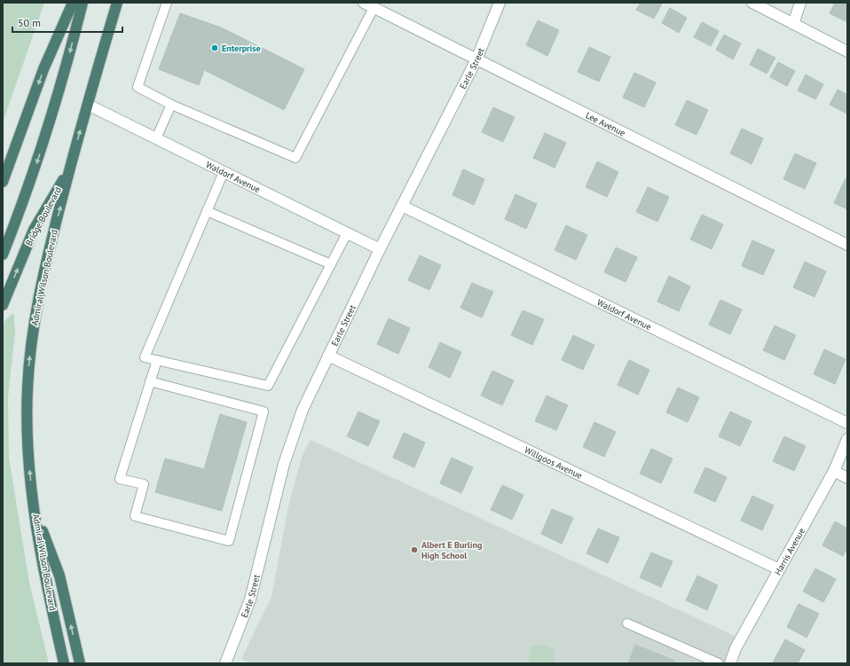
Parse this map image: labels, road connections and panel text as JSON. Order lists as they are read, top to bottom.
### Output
{
  "streets": {
    "highway": ["Bridge Boulevard", "Admiral Wilson Boulevard"],
    "street": [
      "Earle Street",
      "Lee Avenue",
      "Waldorf Avenue",
      "Willgoos Avenue",
      "Harris Avenue"
    ]
  },
  "crossings": [
    ["Earle Street", "Lee Avenue"],
    ["Earle Street", "Waldorf Avenue"],
    ["Earle Street", "Willgoos Avenue"],
    ["Waldorf Avenue", "Admiral Wilson Boulevard"],
    ["Bridge Boulevard", "Admiral Wilson Boulevard"],
    ["Willgoos Avenue", "Harris Avenue"]
  ],
  "places": ["Enterprise", "Albert E Burling High School"],
  "scale_bar": "50 m"
}
